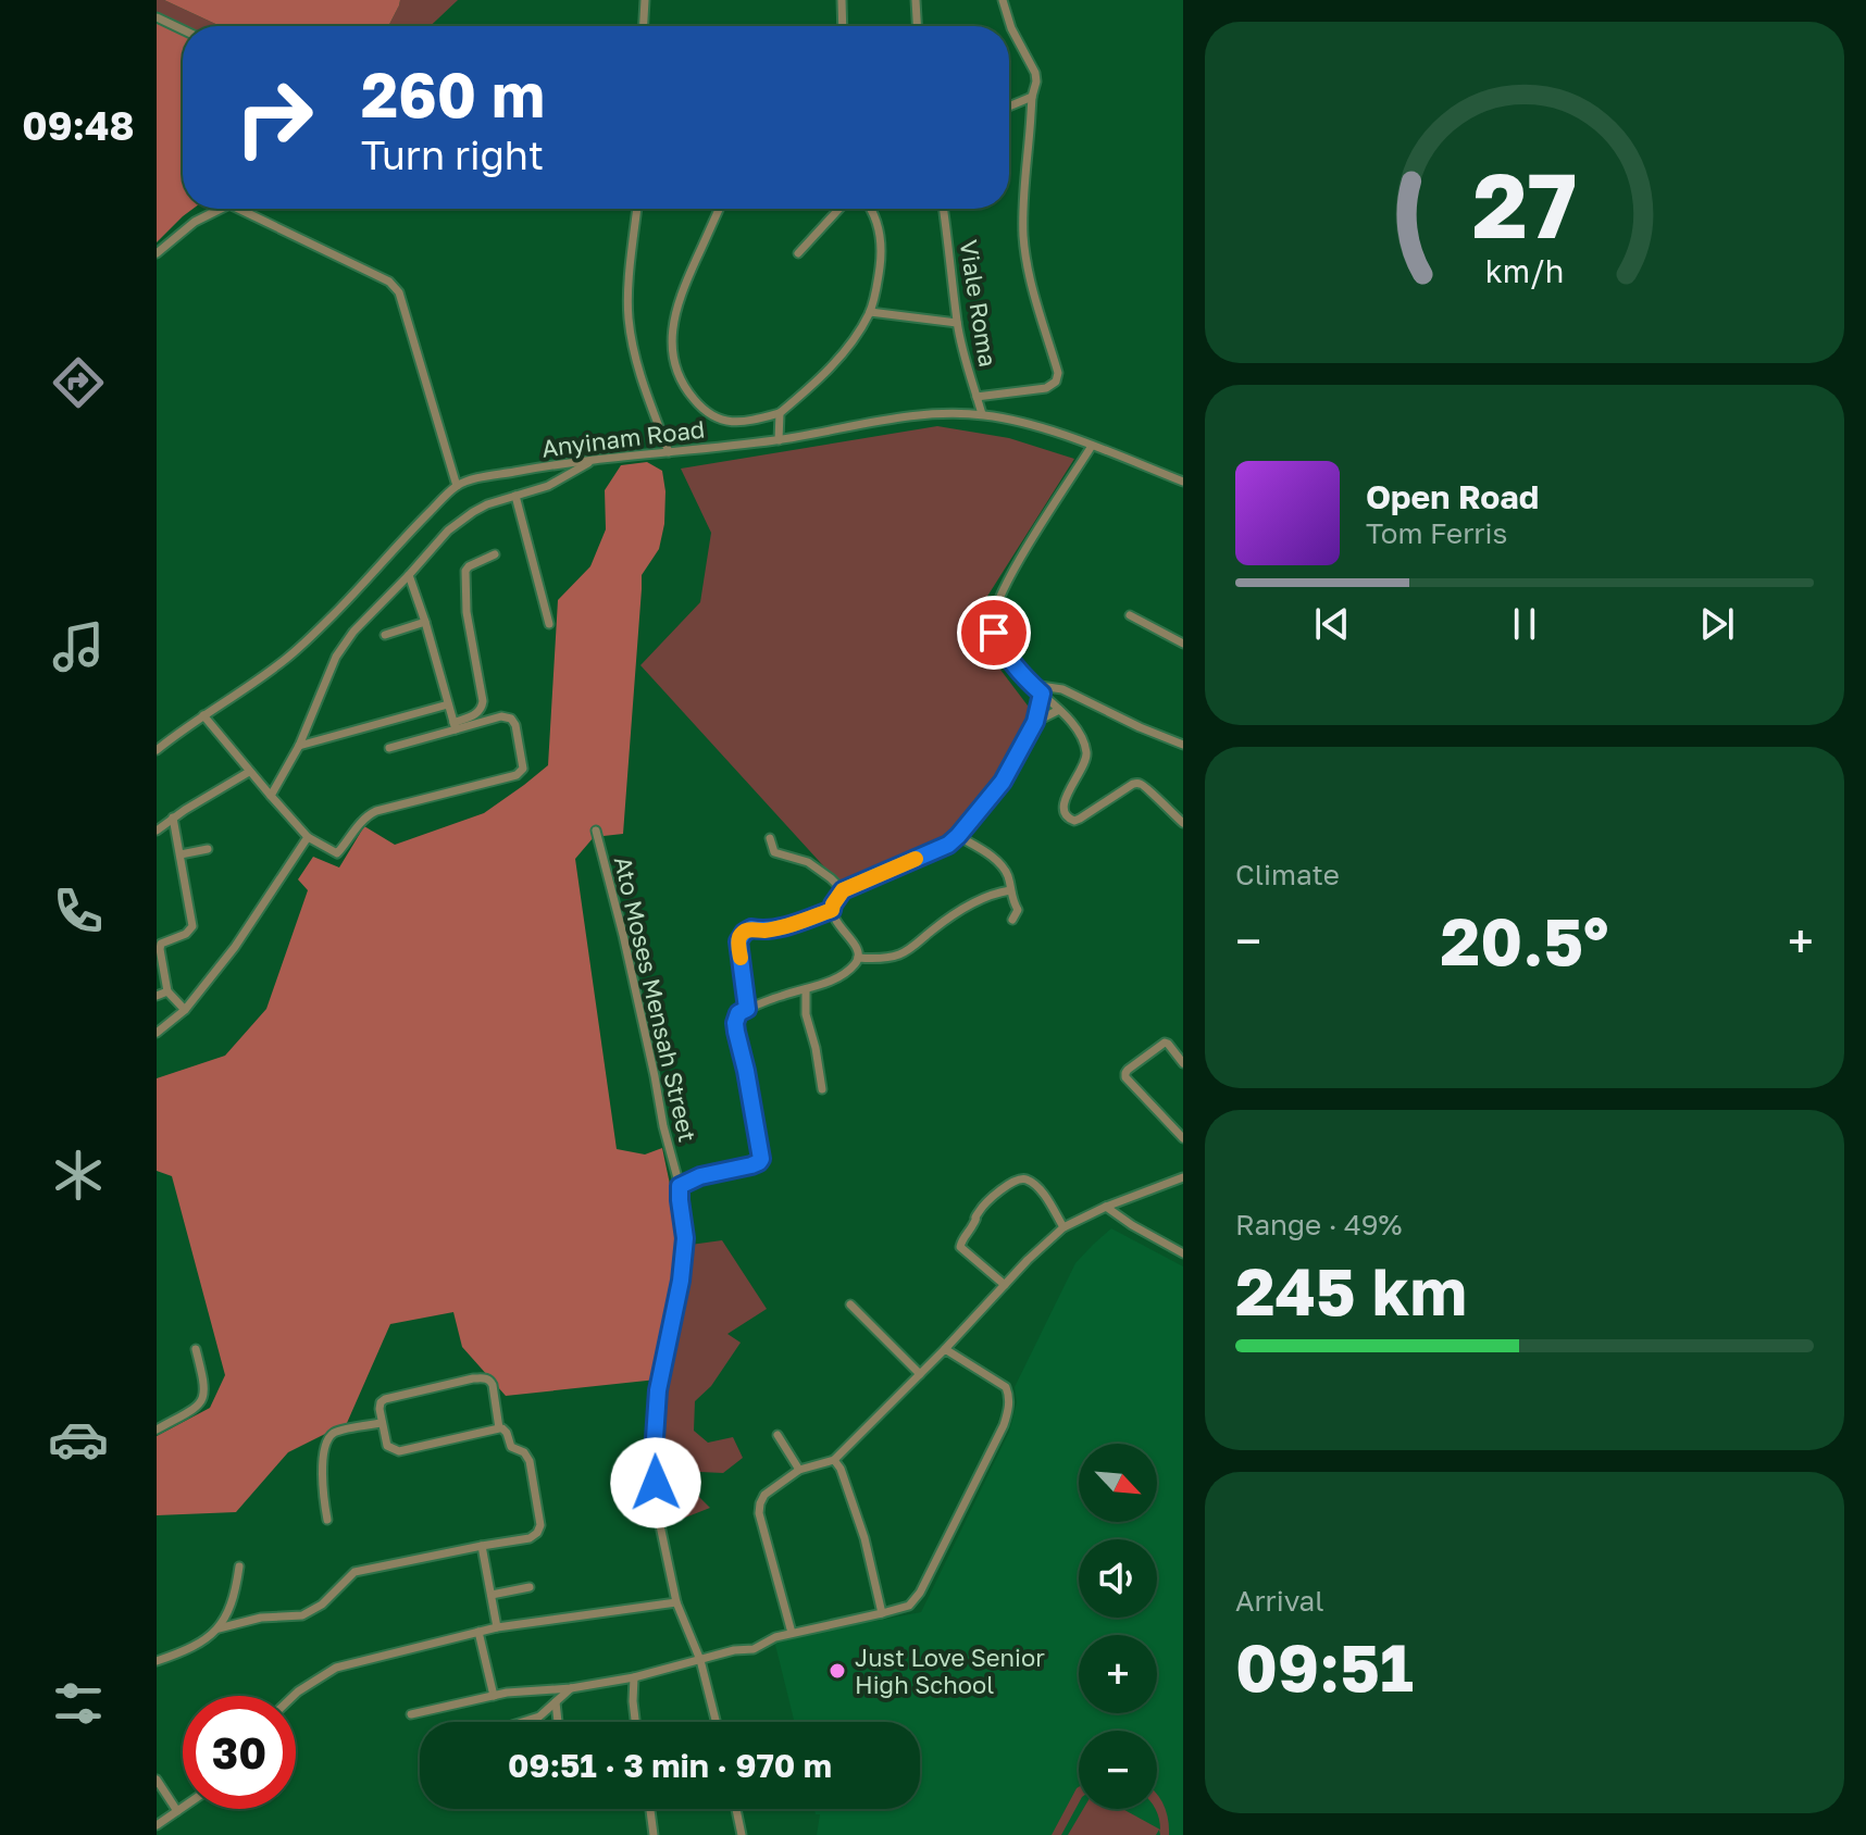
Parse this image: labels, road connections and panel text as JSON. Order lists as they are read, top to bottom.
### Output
{
  "streets": {
    "street": ["Viale Roma", "Anyinam Road", "Ato Moses Mensah Street"]
  },
  "crossings": [
    ["Viale Roma", "Anyinam Road"]
  ],
  "places": ["Just Love Senior High School"],
  "north": "bottom right",
  "page": {
    "tabs": "09:48",
    "turn": ["260 m", "Turn right"],
    "song": ["Open Road", "Tom Ferris"],
    "tile": [
      "Climate",
      ["Range · 49%", "245 km"],
      ["Arrival", "09:51"]
    ],
    "heat": ["−", "20.5°", "+"],
    "map_buttons": ["+", "−"],
    "limit": "30",
    "trip": "09:51 · 3 min · 970 m",
    "gauge": ["27", "km/h"]
  }
}
